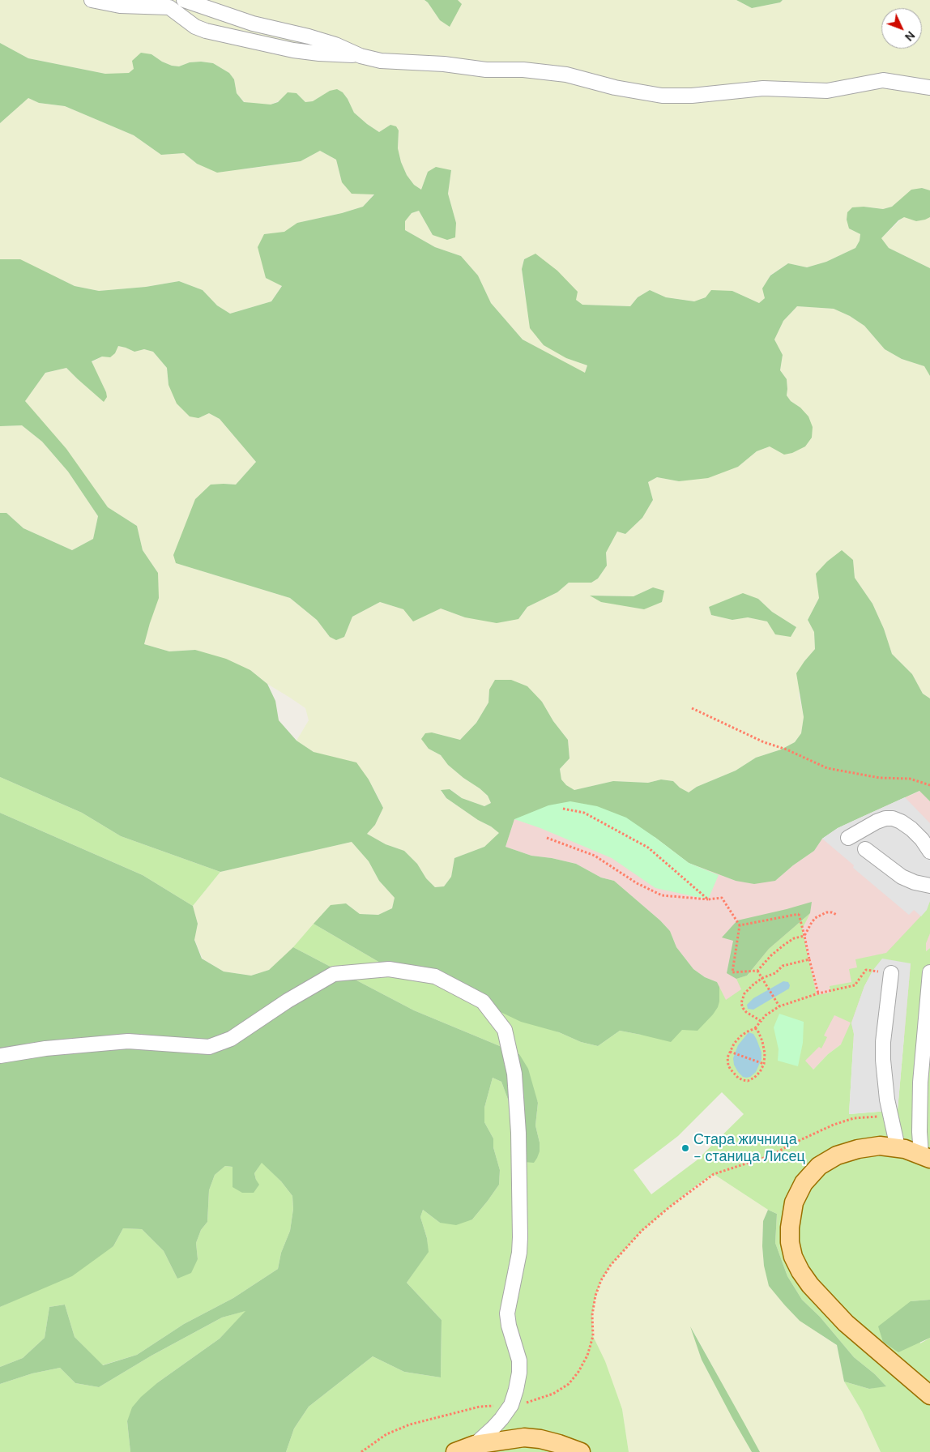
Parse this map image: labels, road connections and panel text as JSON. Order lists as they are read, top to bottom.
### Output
{
  "places": ["Стара жичница - станица Лисец"],
  "north": "bottom right"
}
